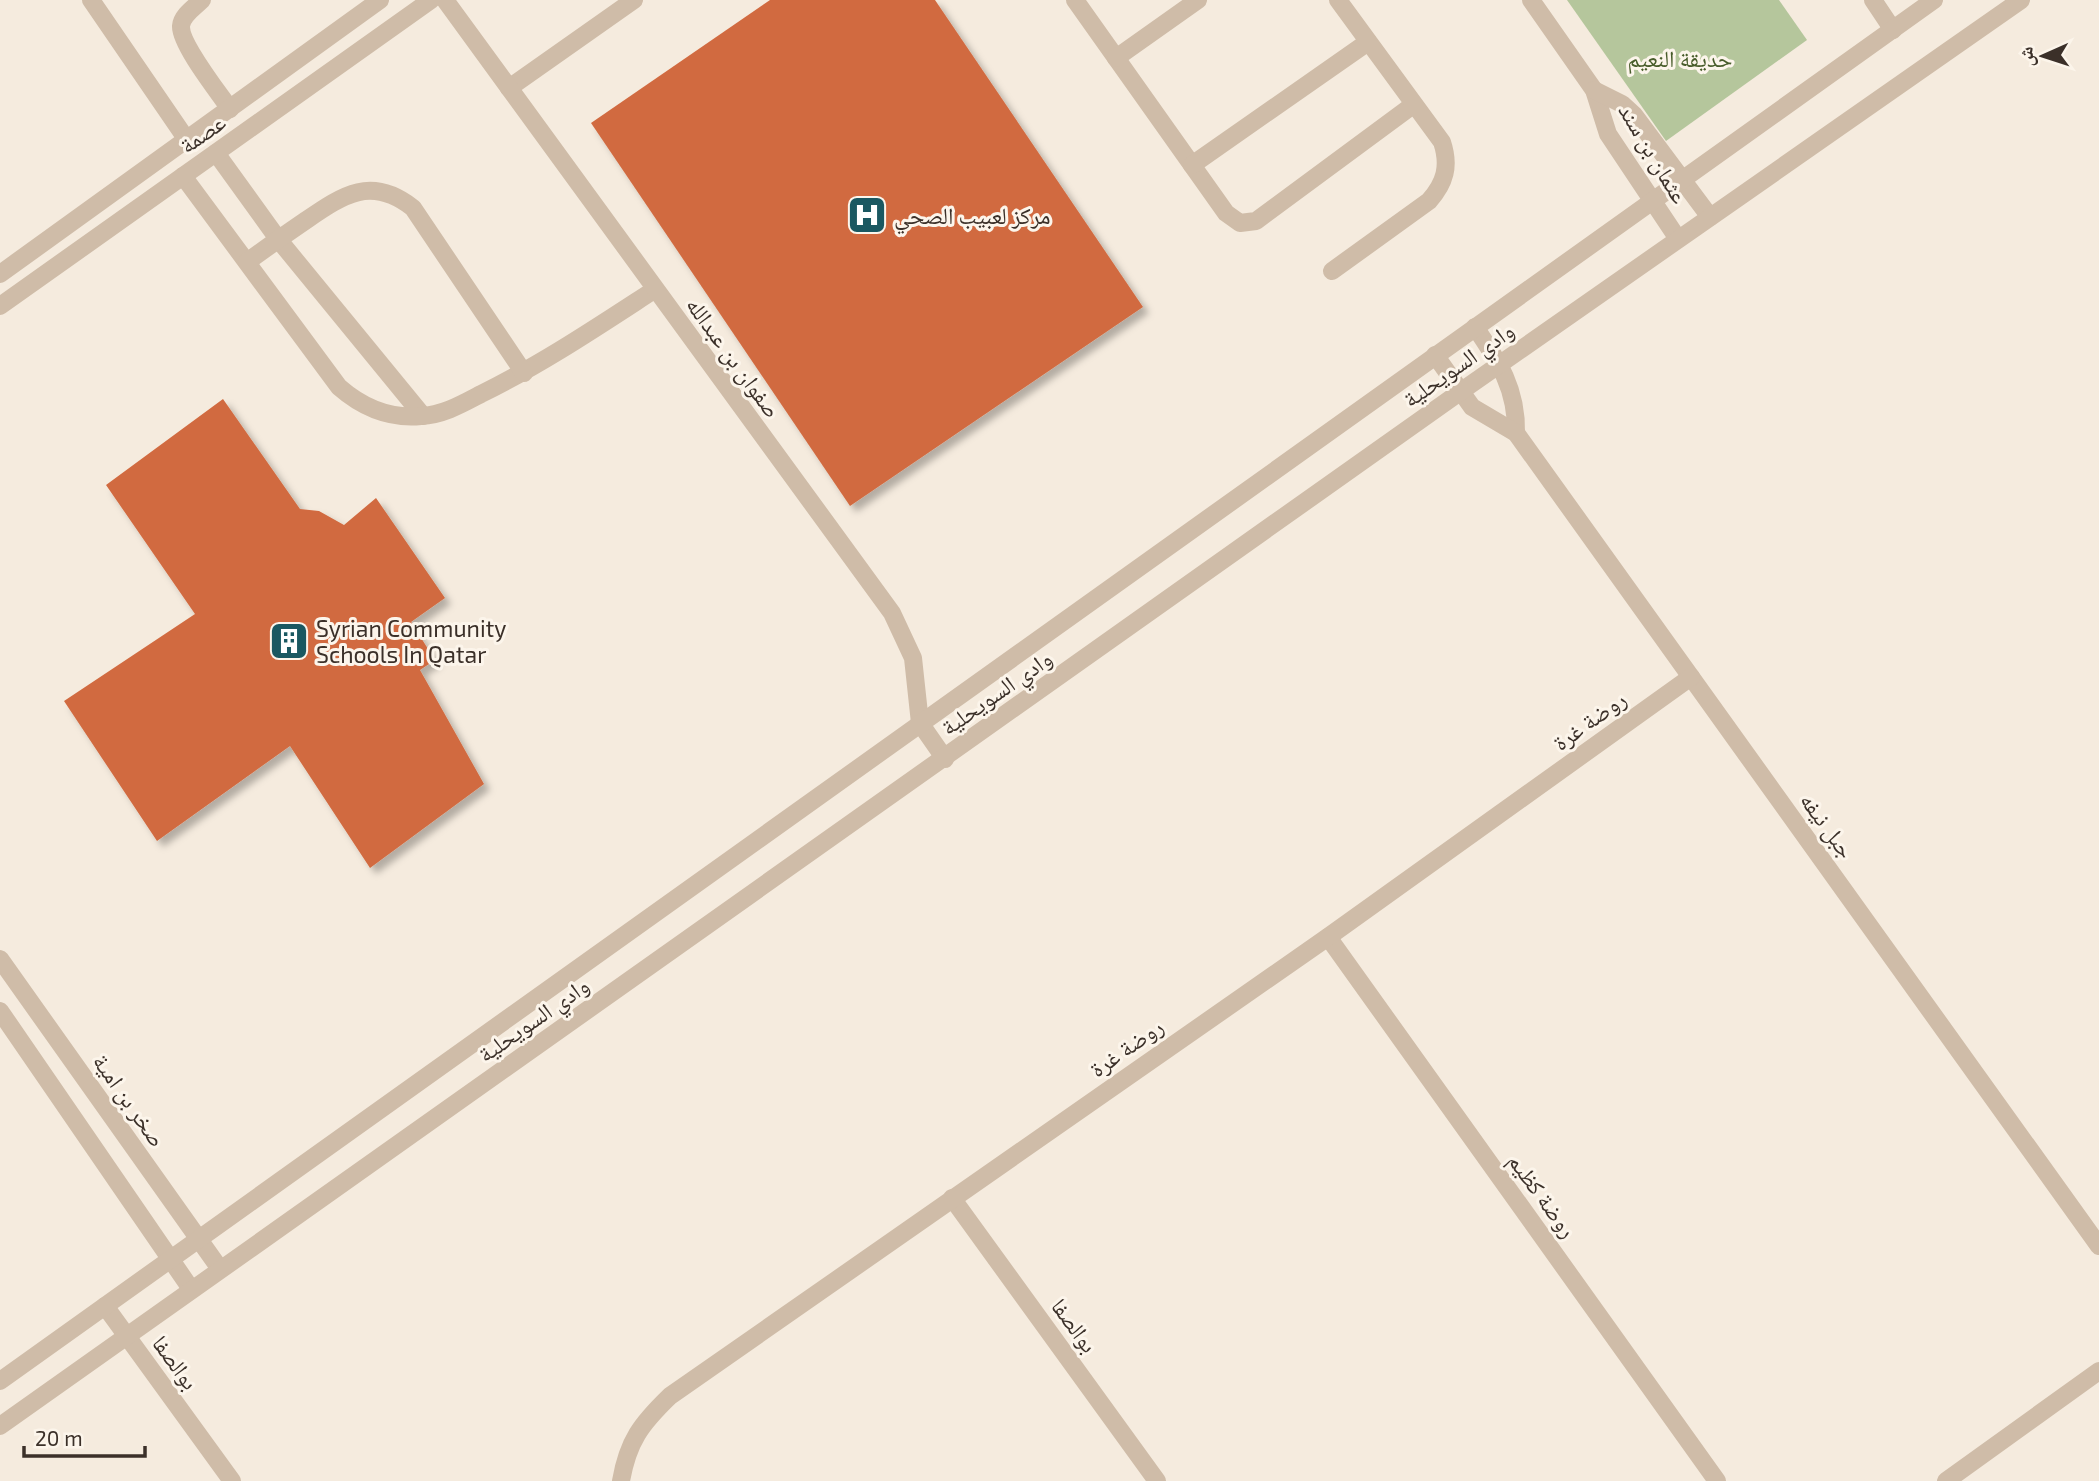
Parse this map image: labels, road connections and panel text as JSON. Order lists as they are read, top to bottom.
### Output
{
  "streets": {
    "street": [
      "عصمة",
      "عثمان بن سند",
      "صفوان بن عبدالله",
      "وادي السويحلية",
      "روضة غرة",
      "جبل نيفه",
      "صخر بن امية",
      "روضة كظيم",
      "بوالصفا"
    ]
  },
  "crossings": [
    ["عثمان بن سند", "وادي السويحلية"],
    ["صفوان بن عبدالله", "وادي السويحلية"],
    ["وادي السويحلية", "جبل نيفه"],
    ["وادي السويحلية", "صخر بن امية"],
    ["وادي السويحلية", "بوالصفا"],
    ["روضة غرة", "جبل نيفه"],
    ["روضة غرة", "روضة كظيم"],
    ["روضة غرة", "بوالصفا"]
  ],
  "parks": ["حديقة النعيم"],
  "places": {
    "hospital": ["مركز لعبيب الصحي"],
    "building": ["Syrian Community Schools In Qatar"]
  },
  "scale_bar": "20 m",
  "north": "left"
}
